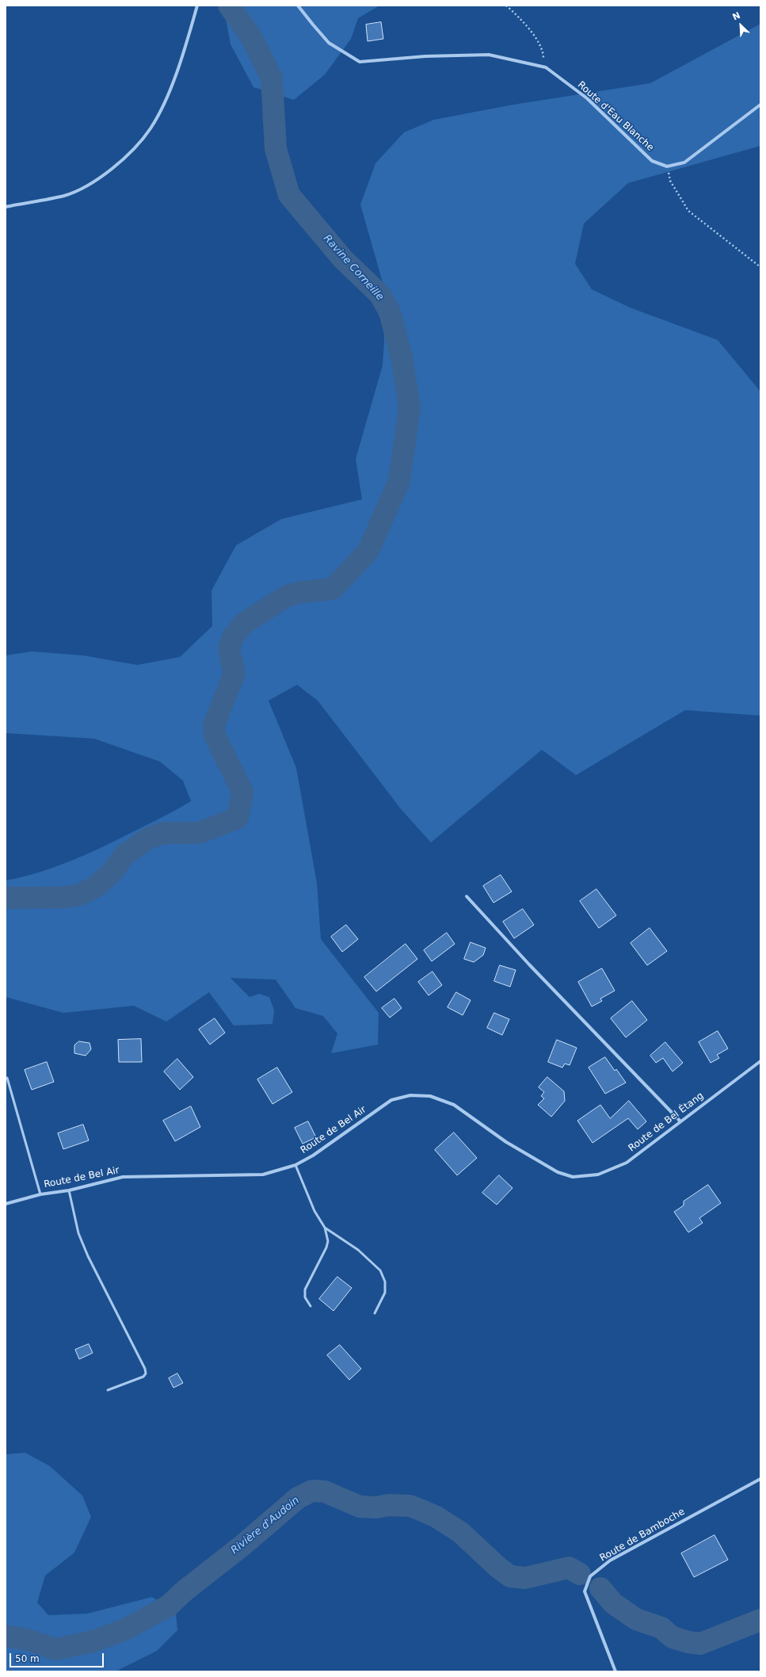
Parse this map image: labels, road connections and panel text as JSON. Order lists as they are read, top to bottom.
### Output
{
  "streets": {
    "street": [
      "Route d'Eau Blanche",
      "Route de Bel Étang",
      "Route de Bel Air",
      "Route de Bamboche"
    ]
  },
  "crossings": [
    ["Route de Bel Étang", "Route de Bel Air"]
  ],
  "water": ["Ravine Corneille", "Rivière d'Audoin"],
  "scale_bar": "50 m",
  "north": "top left"
}
